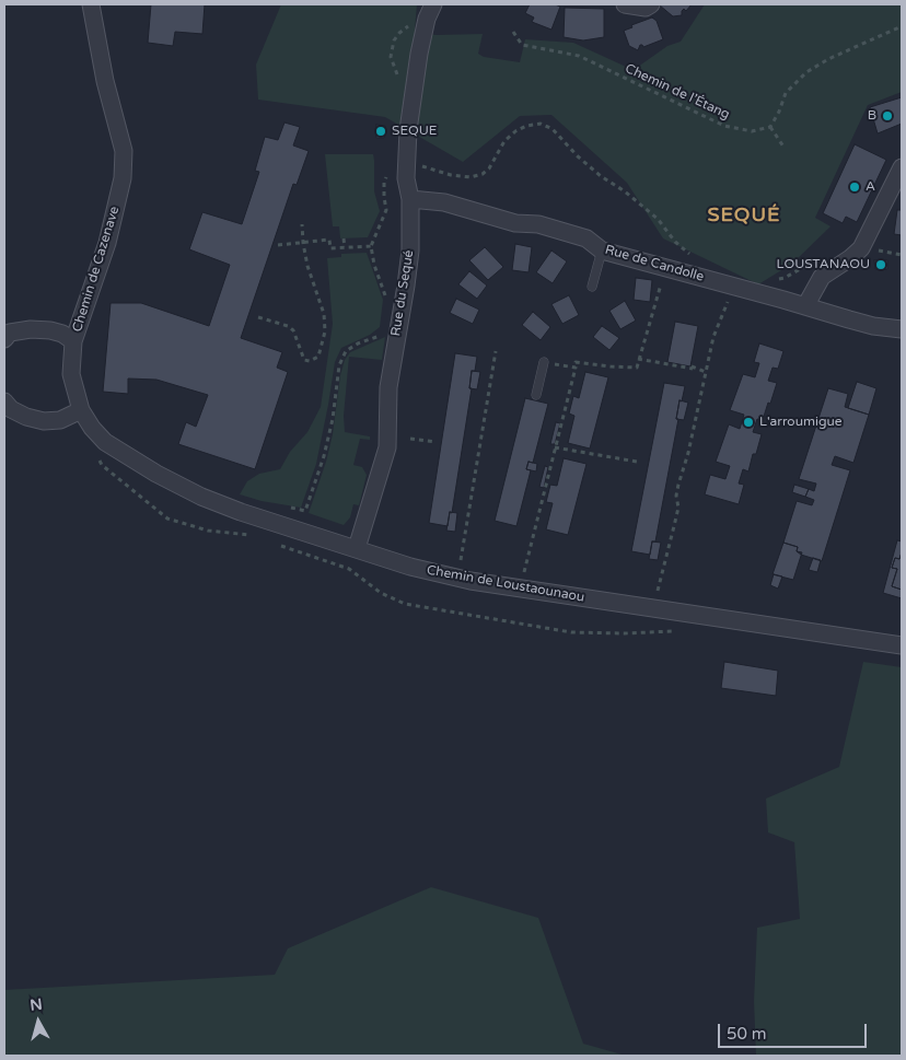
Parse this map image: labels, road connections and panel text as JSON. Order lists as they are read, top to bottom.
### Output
{
  "streets": {
    "street": [
      "Rue de Candolle",
      "Chemin de Cazenave",
      "Rue du Sequé",
      "Chemin de Loustaounaou"
    ],
    "path": ["Chemin de l’Étang"]
  },
  "crossings": [
    ["Rue de Candolle", "Rue du Sequé"],
    ["Chemin de Cazenave", "Chemin de Loustaounaou"],
    ["Rue du Sequé", "Chemin de Loustaounaou"]
  ],
  "districts": ["SEQUÉ"],
  "places": [
    "B",
    "SEQUE",
    "A",
    "LOUSTANAOU",
    "L'arroumigue"
  ],
  "scale_bar": "50 m",
  "north": "top"
}
